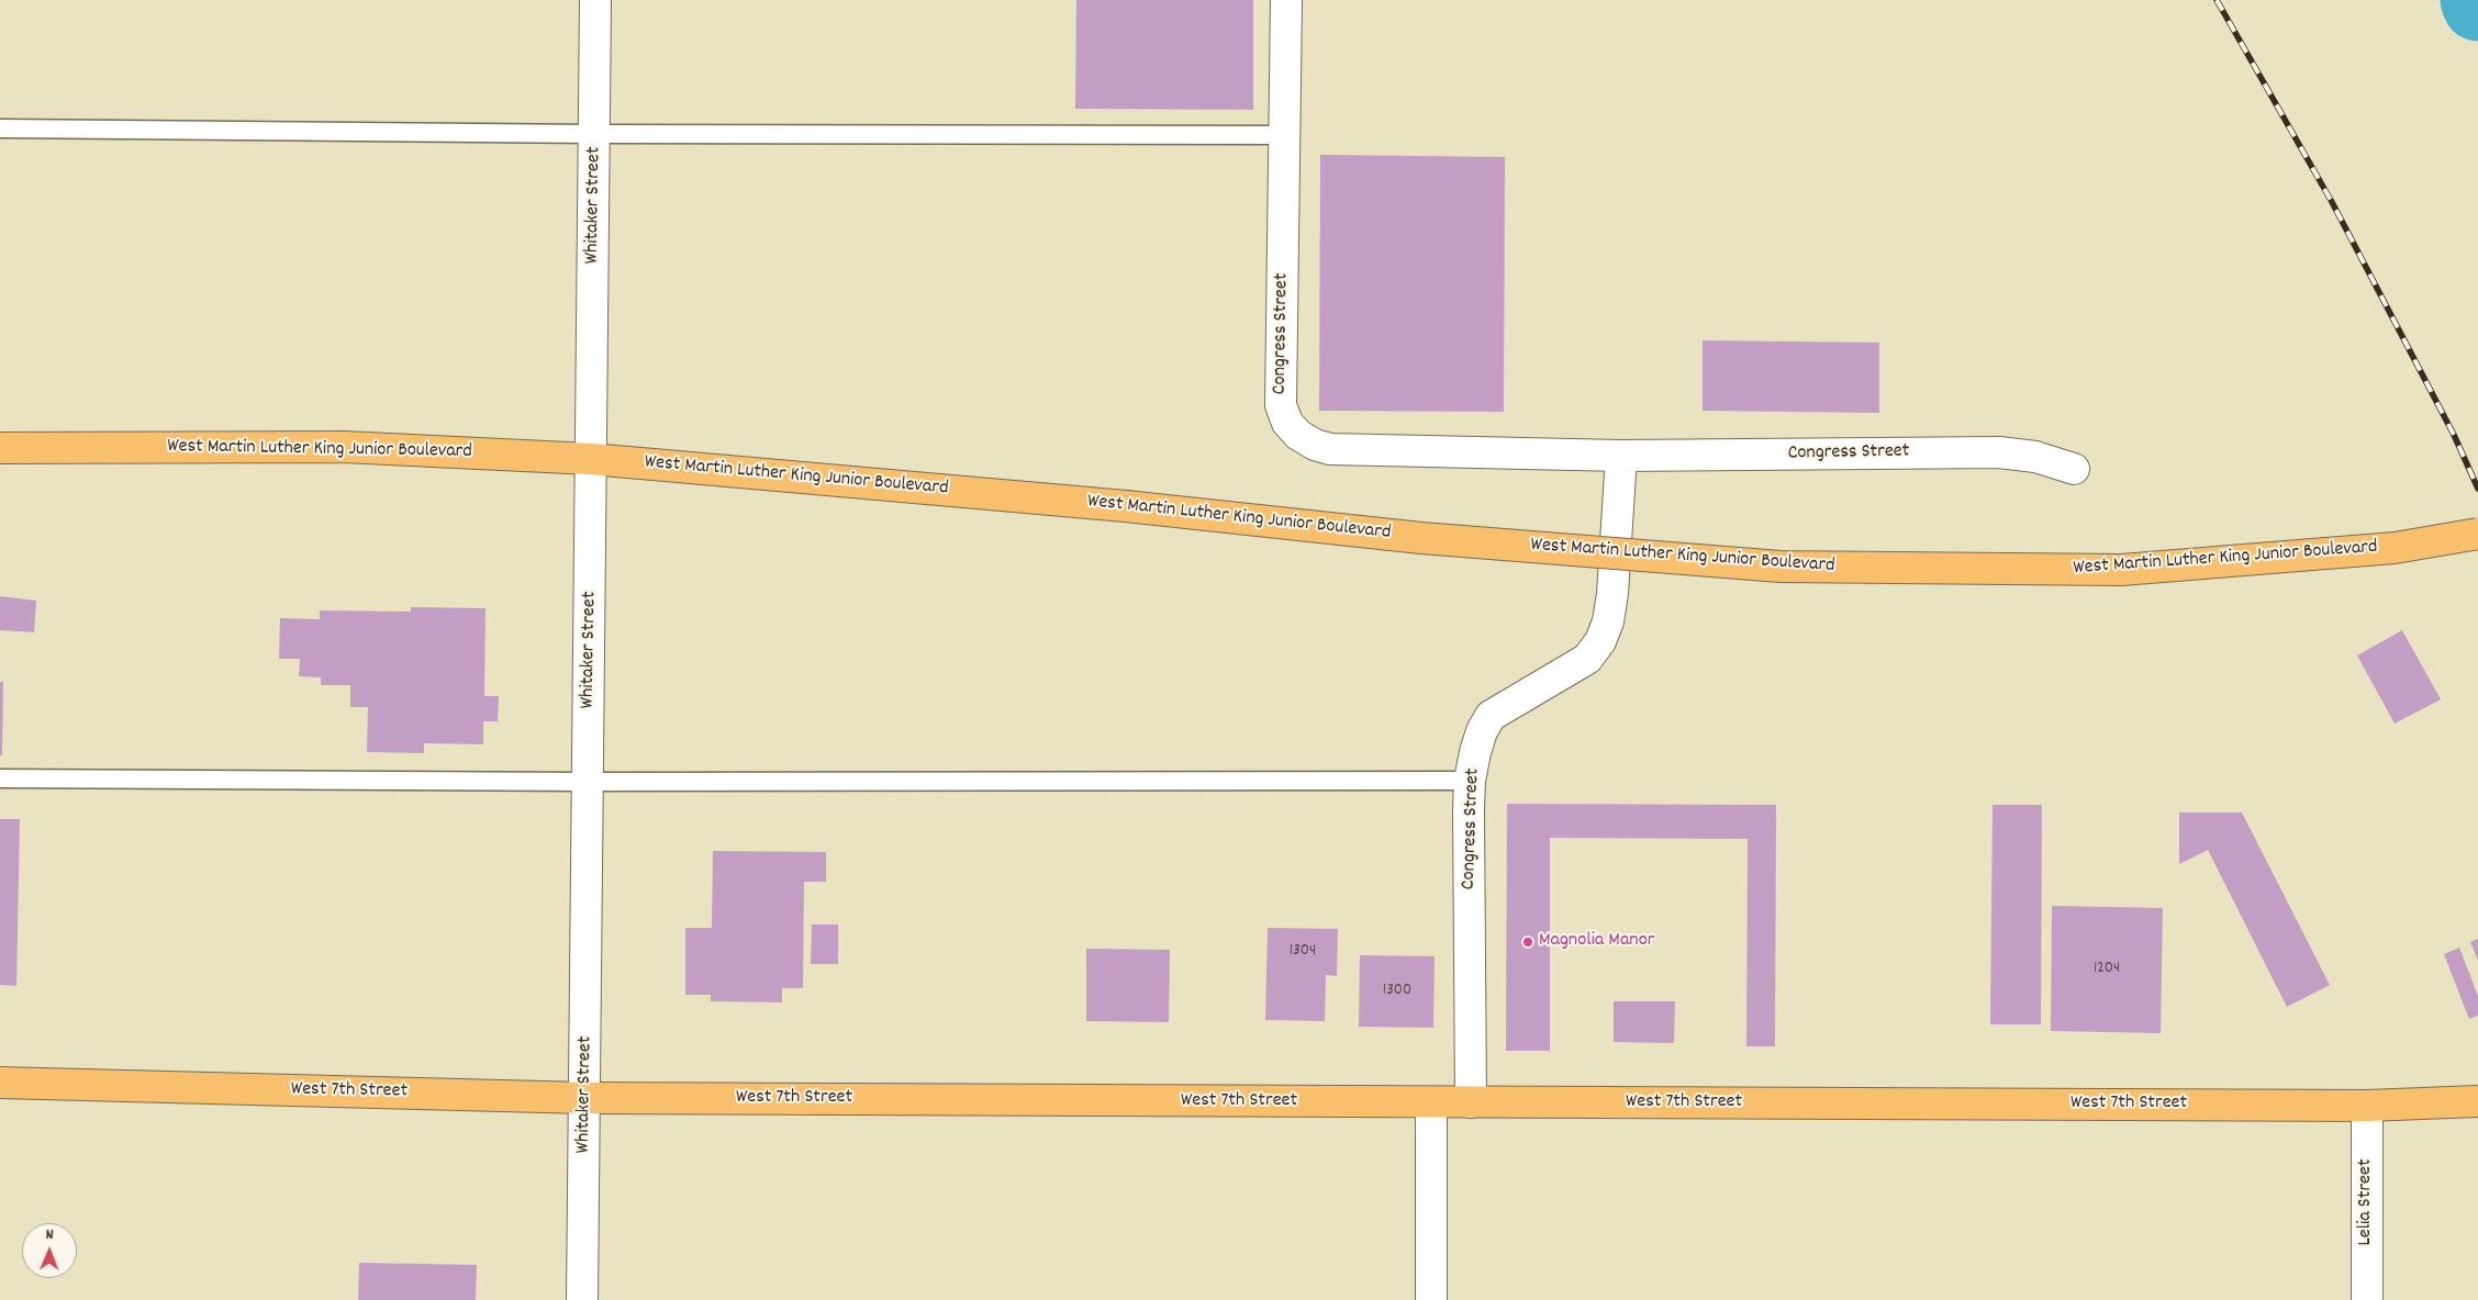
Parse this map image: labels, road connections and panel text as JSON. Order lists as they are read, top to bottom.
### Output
{
  "streets": {
    "main road": ["West Martin Luther King Junior Boulevard", "West 7th Street"],
    "street": ["Whitaker Street", "Congress Street", "Lelia Street"]
  },
  "crossings": [
    ["Whitaker Street", "West Martin Luther King Junior Boulevard"],
    ["Whitaker Street", "West 7th Street"],
    ["Congress Street", "West 7th Street"],
    ["West 7th Street", "Lelia Street"]
  ],
  "places": ["Magnolia Manor"],
  "house_numbers": ["1304", "1204", "1300"],
  "north": "top"
}
